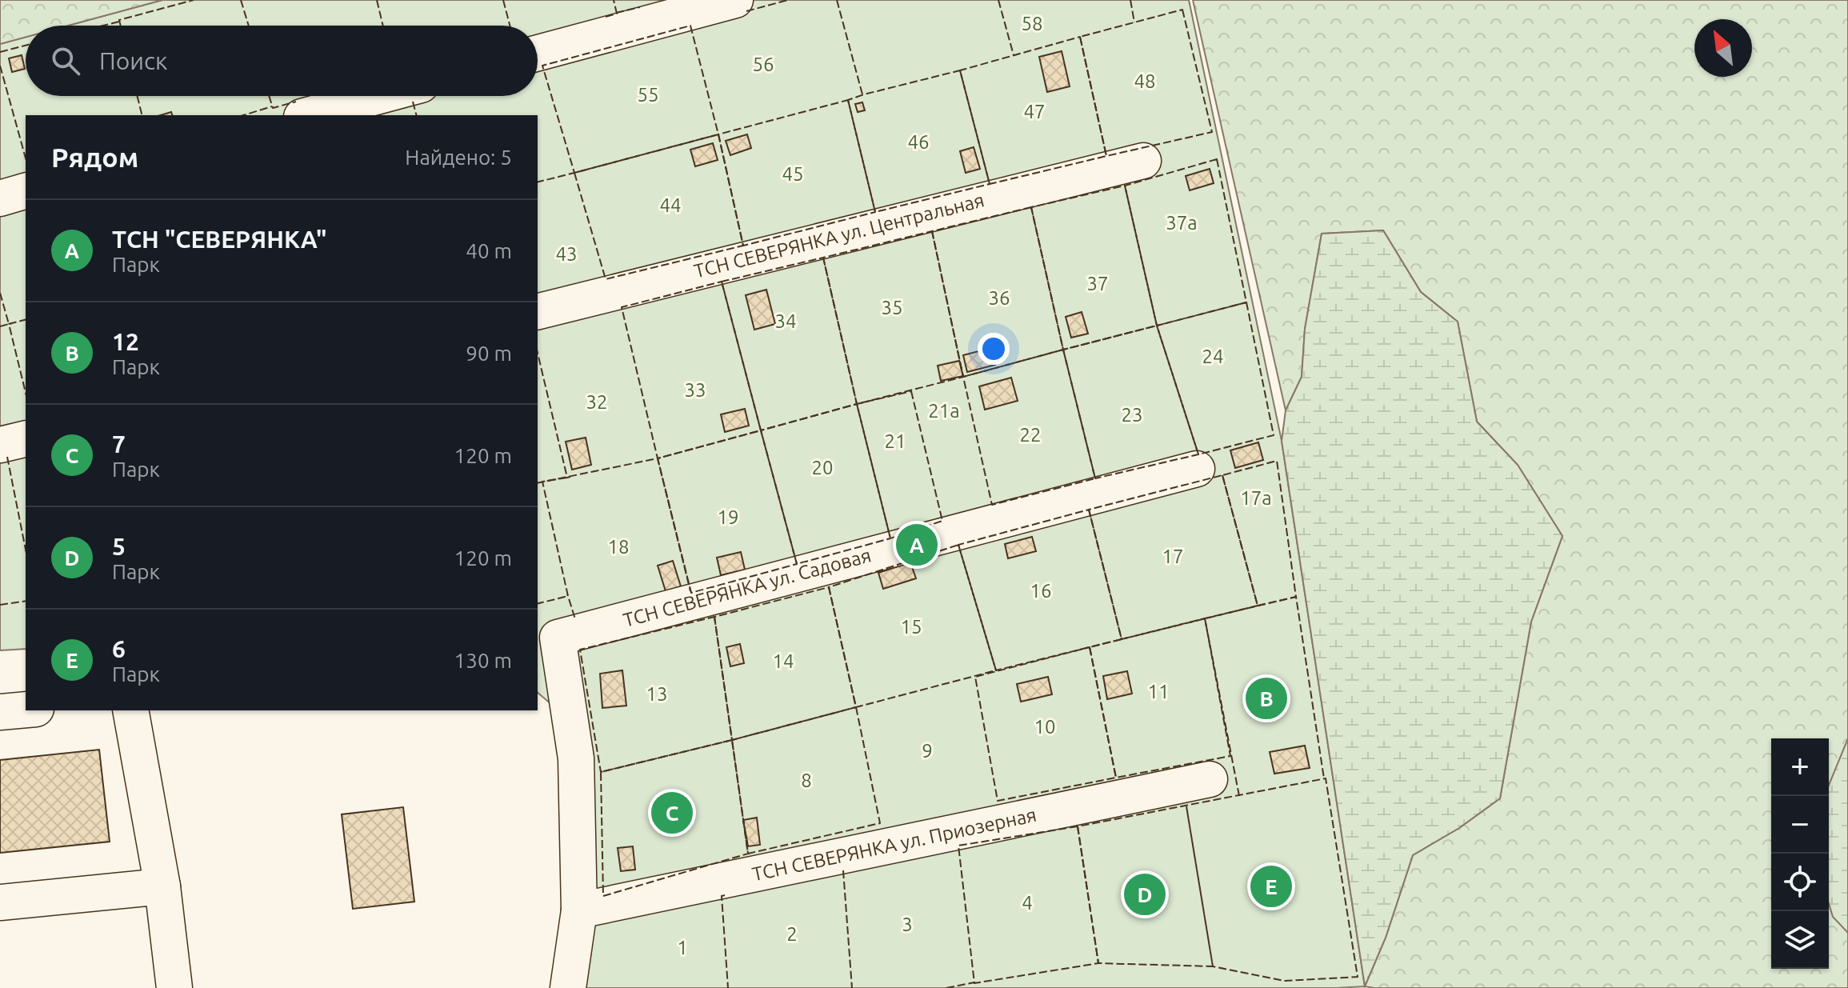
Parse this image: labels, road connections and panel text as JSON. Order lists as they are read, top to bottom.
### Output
{
  "streets": {
    "lane": ["ТСН СЕВЕРЯНКА ул. Центральная", "ТСН СЕВЕРЯНКА ул. Садовая", "ТСН СЕВЕРЯНКА ул. Приозерная"]
  },
  "crossings": [
    ["ТСН СЕВЕРЯНКА ул. Садовая", "ТСН СЕВЕРЯНКА ул. Приозерная"]
  ],
  "parks": [
    "58",
    "56",
    "48",
    "55",
    "47",
    "46",
    "45",
    "44",
    "37а",
    "43",
    "37",
    "36",
    "35",
    "34",
    "24",
    "33",
    "32",
    "21а",
    "23",
    "22",
    "21",
    "20",
    "17а",
    "19",
    "18",
    "17",
    "16",
    "15",
    "14",
    "11",
    "13",
    "10",
    "9",
    "8",
    "4",
    "3",
    "2",
    "1"
  ],
  "north": "top left",
  "page": {
    "search": "Поиск",
    "heading": ["Рядом", "Найдено: 5"],
    "list": [
      {
        "mark": "A",
        "name": "ТСН \"СЕВЕРЯНКА\"",
        "note": "Парк",
        "value": "40 m"
      },
      {
        "mark": "B",
        "name": "12",
        "note": "Парк",
        "value": "90 m"
      },
      {
        "mark": "C",
        "name": "7",
        "note": "Парк",
        "value": "120 m"
      },
      {
        "mark": "D",
        "name": "5",
        "note": "Парк",
        "value": "120 m"
      },
      {
        "mark": "E",
        "name": "6",
        "note": "Парк",
        "value": "130 m"
      }
    ],
    "pins": [
      "A",
      "B",
      "C",
      "E",
      "D"
    ],
    "map_buttons": ["+", "−"]
  }
}
